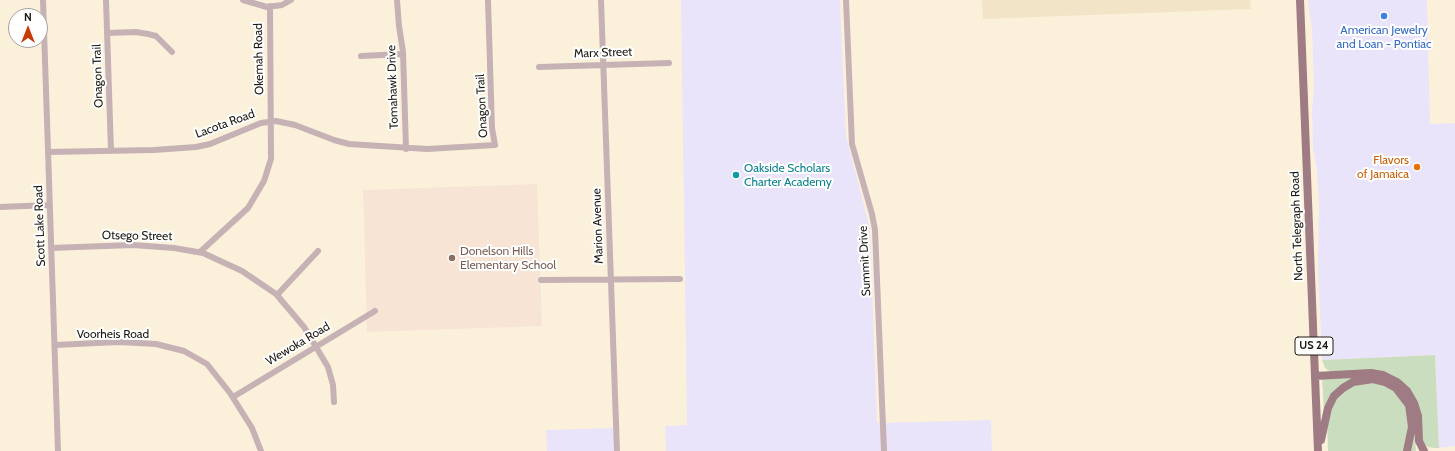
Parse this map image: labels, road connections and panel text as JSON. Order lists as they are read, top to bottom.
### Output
{
  "streets": {
    "main road": ["North Telegraph Road", "US 24"],
    "street": [
      "Marx Street",
      "Okemah Road",
      "Onagon Trail",
      "Tomahawk Drive",
      "Lacota Road",
      "Scott Lake Road",
      "Marion Avenue",
      "Otsego Street",
      "Summit Drive",
      "Voorheis Road",
      "Wewoka Road"
    ]
  },
  "crossings": [
    ["Marx Street", "Marion Avenue"],
    ["Okemah Road", "Lacota Road"],
    ["Okemah Road", "Otsego Street"],
    ["Onagon Trail", "Tomahawk Drive"],
    ["Onagon Trail", "Lacota Road"],
    ["Tomahawk Drive", "Lacota Road"],
    ["Lacota Road", "Scott Lake Road"],
    ["Scott Lake Road", "Otsego Street"],
    ["Scott Lake Road", "Voorheis Road"],
    ["Otsego Street", "Wewoka Road"],
    ["Voorheis Road", "Wewoka Road"]
  ],
  "places": [
    "American Jewelry and Loan - Pontiac",
    "Flavors of Jamaica",
    "Oakside Scholars Charter Academy",
    "Donelson Hills Elementary School"
  ],
  "north": "top"
}
